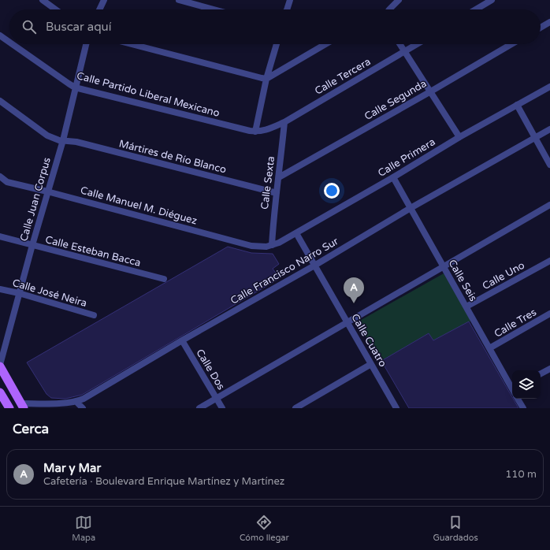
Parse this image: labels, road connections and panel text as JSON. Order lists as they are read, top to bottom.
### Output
{
  "streets": {
    "street": [
      "Calle Tercera",
      "Calle Partido Liberal Mexicano",
      "Calle Segunda",
      "Mártires de Río Blanco",
      "Calle Primera",
      "Calle Sexta",
      "Calle Juan Corpus",
      "Calle Manuel M. Diéguez",
      "Calle Esteban Bacca",
      "Calle Francisco Narro Sur",
      "Calle Uno",
      "Calle Seis",
      "Calle José Neira",
      "Calle Tres",
      "Calle Cuatro",
      "Calle Dos"
    ]
  },
  "crossings": [
    ["Calle Tercera", "Calle Partido Liberal Mexicano"],
    ["Calle Tercera", "Calle Sexta"],
    ["Calle Partido Liberal Mexicano", "Calle Juan Corpus"],
    ["Calle Segunda", "Calle Sexta"],
    ["Mártires de Río Blanco", "Calle Sexta"],
    ["Mártires de Río Blanco", "Calle Juan Corpus"],
    ["Calle Primera", "Calle Sexta"],
    ["Calle Primera", "Calle Manuel M. Diéguez"],
    ["Calle Primera", "Calle Seis"],
    ["Calle Primera", "Calle Cuatro"],
    ["Calle Sexta", "Calle Manuel M. Diéguez"],
    ["Calle Juan Corpus", "Calle Manuel M. Diéguez"],
    ["Calle Juan Corpus", "Calle Esteban Bacca"],
    ["Calle Juan Corpus", "Calle José Neira"],
    ["Calle Francisco Narro Sur", "Calle Seis"],
    ["Calle Francisco Narro Sur", "Calle Cuatro"],
    ["Calle Francisco Narro Sur", "Calle Dos"],
    ["Calle Uno", "Calle Seis"],
    ["Calle Seis", "Calle Tres"]
  ],
  "page": {
    "search": "Buscar aquí",
    "pins": "A",
    "heading": "Cerca",
    "list": [
      {
        "mark": "A",
        "name": "Mar y Mar",
        "note": "Cafetería · Boulevard Enrique Martínez y Martínez",
        "value": "110 m"
      }
    ],
    "nav": ["Mapa", "Cómo llegar", "Guardados"]
  }
}
